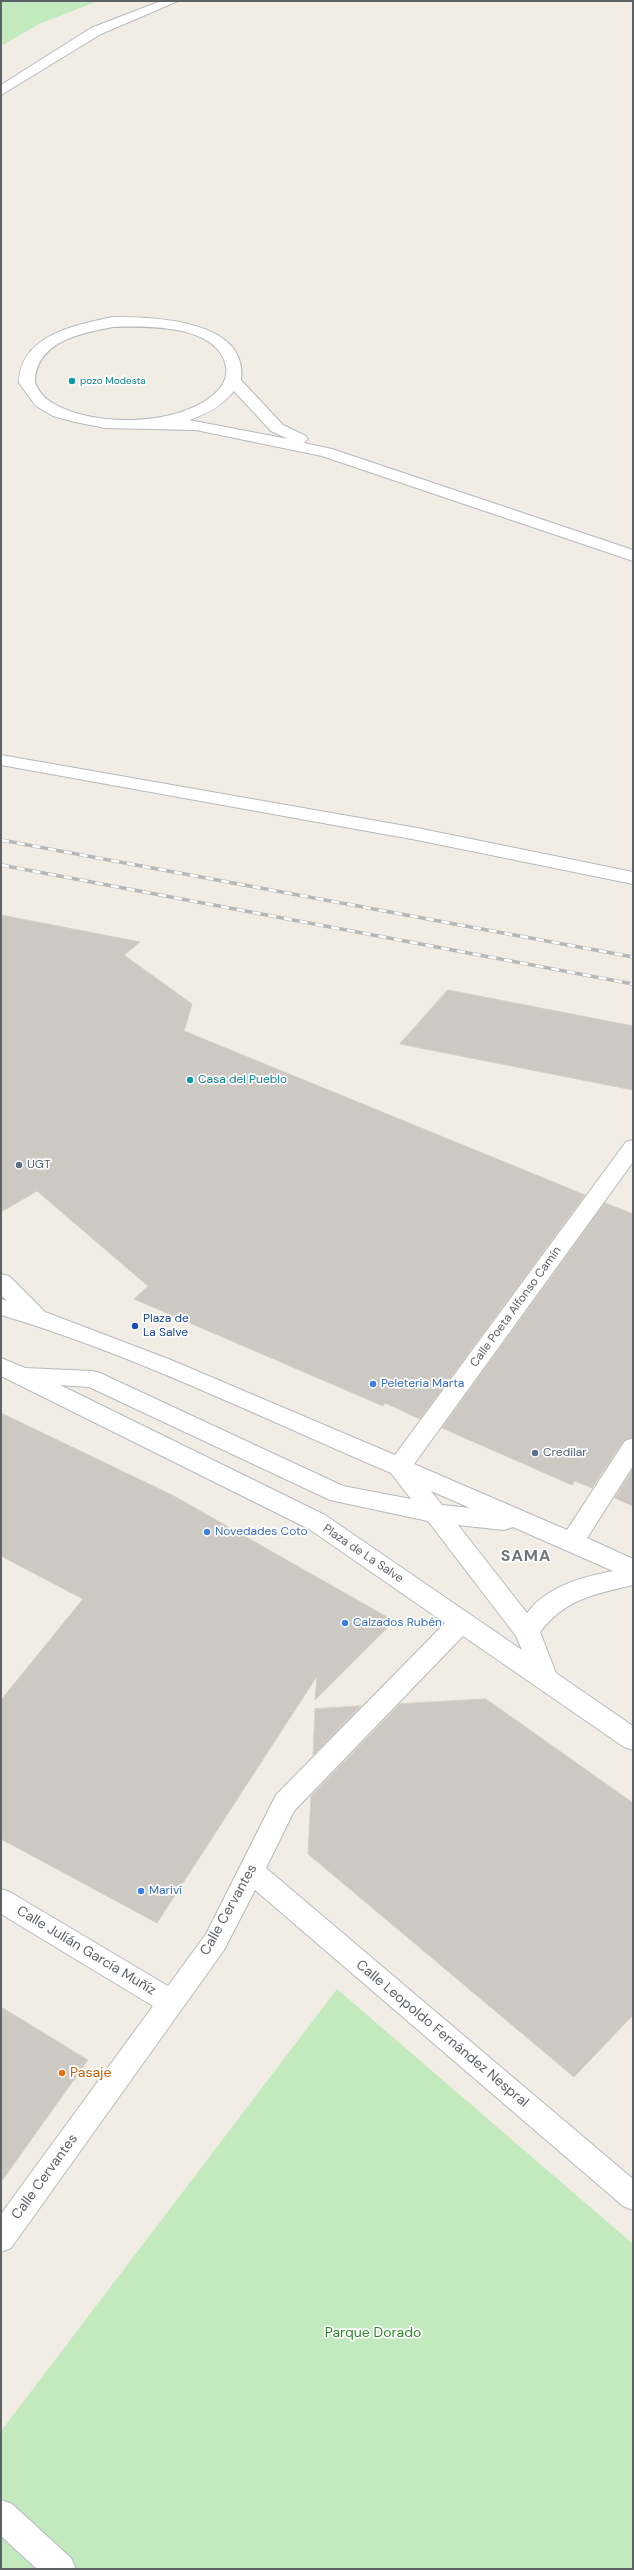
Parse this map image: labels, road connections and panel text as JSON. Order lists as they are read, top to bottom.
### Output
{
  "streets": {
    "street": [
      "Calle Poeta Alfonso Camín",
      "Plaza de La Salve",
      "Calle Cervantes",
      "Calle Julián García Muñíz",
      "Calle Leopoldo Fernández Nespral"
    ]
  },
  "crossings": [
    ["Calle Poeta Alfonso Camín", "Plaza de La Salve"],
    ["Plaza de La Salve", "Calle Cervantes"],
    ["Calle Cervantes", "Calle Julián García Muñíz"],
    ["Calle Cervantes", "Calle Leopoldo Fernández Nespral"]
  ],
  "districts": ["SAMA"],
  "parks": ["Parque Dorado"],
  "places": [
    "pozo Modesta",
    "Casa del Pueblo",
    "UGT",
    "Plaza de La Salve",
    "Peleteria Marta",
    "Credilar",
    "Novedades Coto",
    "Calzados Rubén",
    "Mariví",
    "Pasaje"
  ]
}
